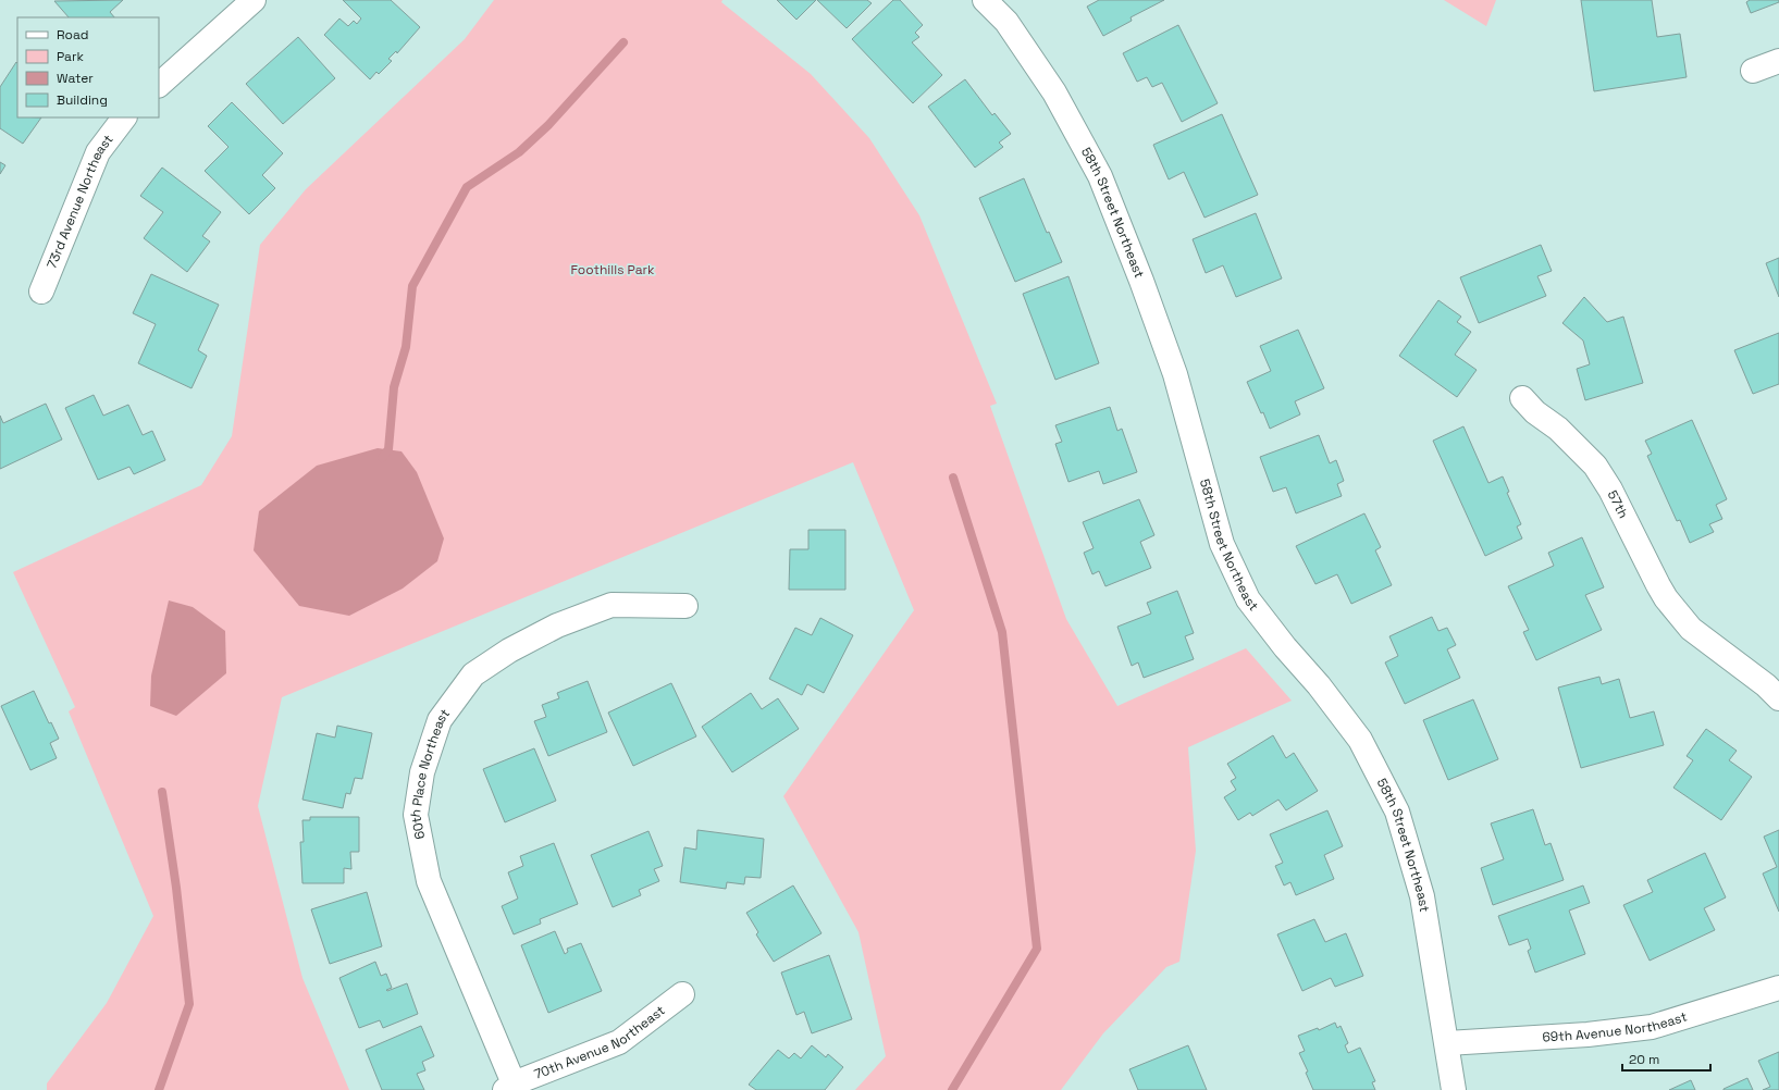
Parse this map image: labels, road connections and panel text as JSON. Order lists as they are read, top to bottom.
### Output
{
  "streets": {
    "street": [
      "73rd Avenue Northeast",
      "58th Street Northeast",
      "57th",
      "60th Place Northeast",
      "69th Avenue Northeast",
      "70th Avenue Northeast"
    ]
  },
  "crossings": [
    ["58th Street Northeast", "69th Avenue Northeast"],
    ["60th Place Northeast", "70th Avenue Northeast"]
  ],
  "parks": ["Foothills Park"],
  "legend": [
    "Road",
    "Park",
    "Water",
    "Building"
  ],
  "scale_bar": "20 m"
}
